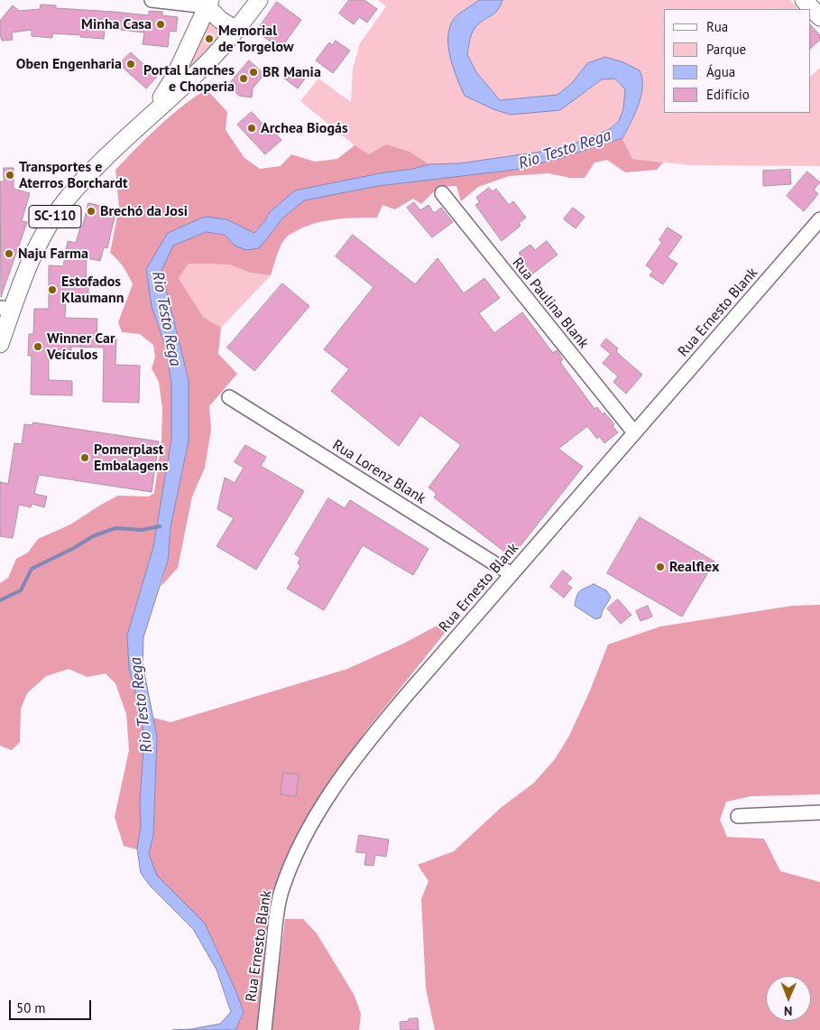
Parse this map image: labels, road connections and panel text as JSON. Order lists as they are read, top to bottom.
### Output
{
  "streets": {
    "main road": ["SC-110"],
    "street": ["Rua Paulina Blank", "Rua Ernesto Blank", "Rua Lorenz Blank"]
  },
  "crossings": [
    ["Rua Paulina Blank", "Rua Ernesto Blank"],
    ["Rua Ernesto Blank", "Rua Lorenz Blank"]
  ],
  "water": ["Rio Testo Rega"],
  "places": [
    "Minha Casa",
    "Memorial de Torgelow",
    "Oben Engenharia",
    "BR Mania",
    "Portal Lanches e Choperia",
    "Archea Biogás",
    "Transportes e Aterros Borchardt",
    "Brechó da Josi",
    "Naju Farma",
    "Estofados Klaumann",
    "Winner Car Veículos",
    "Pomerplast Embalagens",
    "Realflex"
  ],
  "legend": [
    "Rua",
    "Parque",
    "Água",
    "Edifício"
  ],
  "scale_bar": "50 m",
  "north": "bottom"
}
